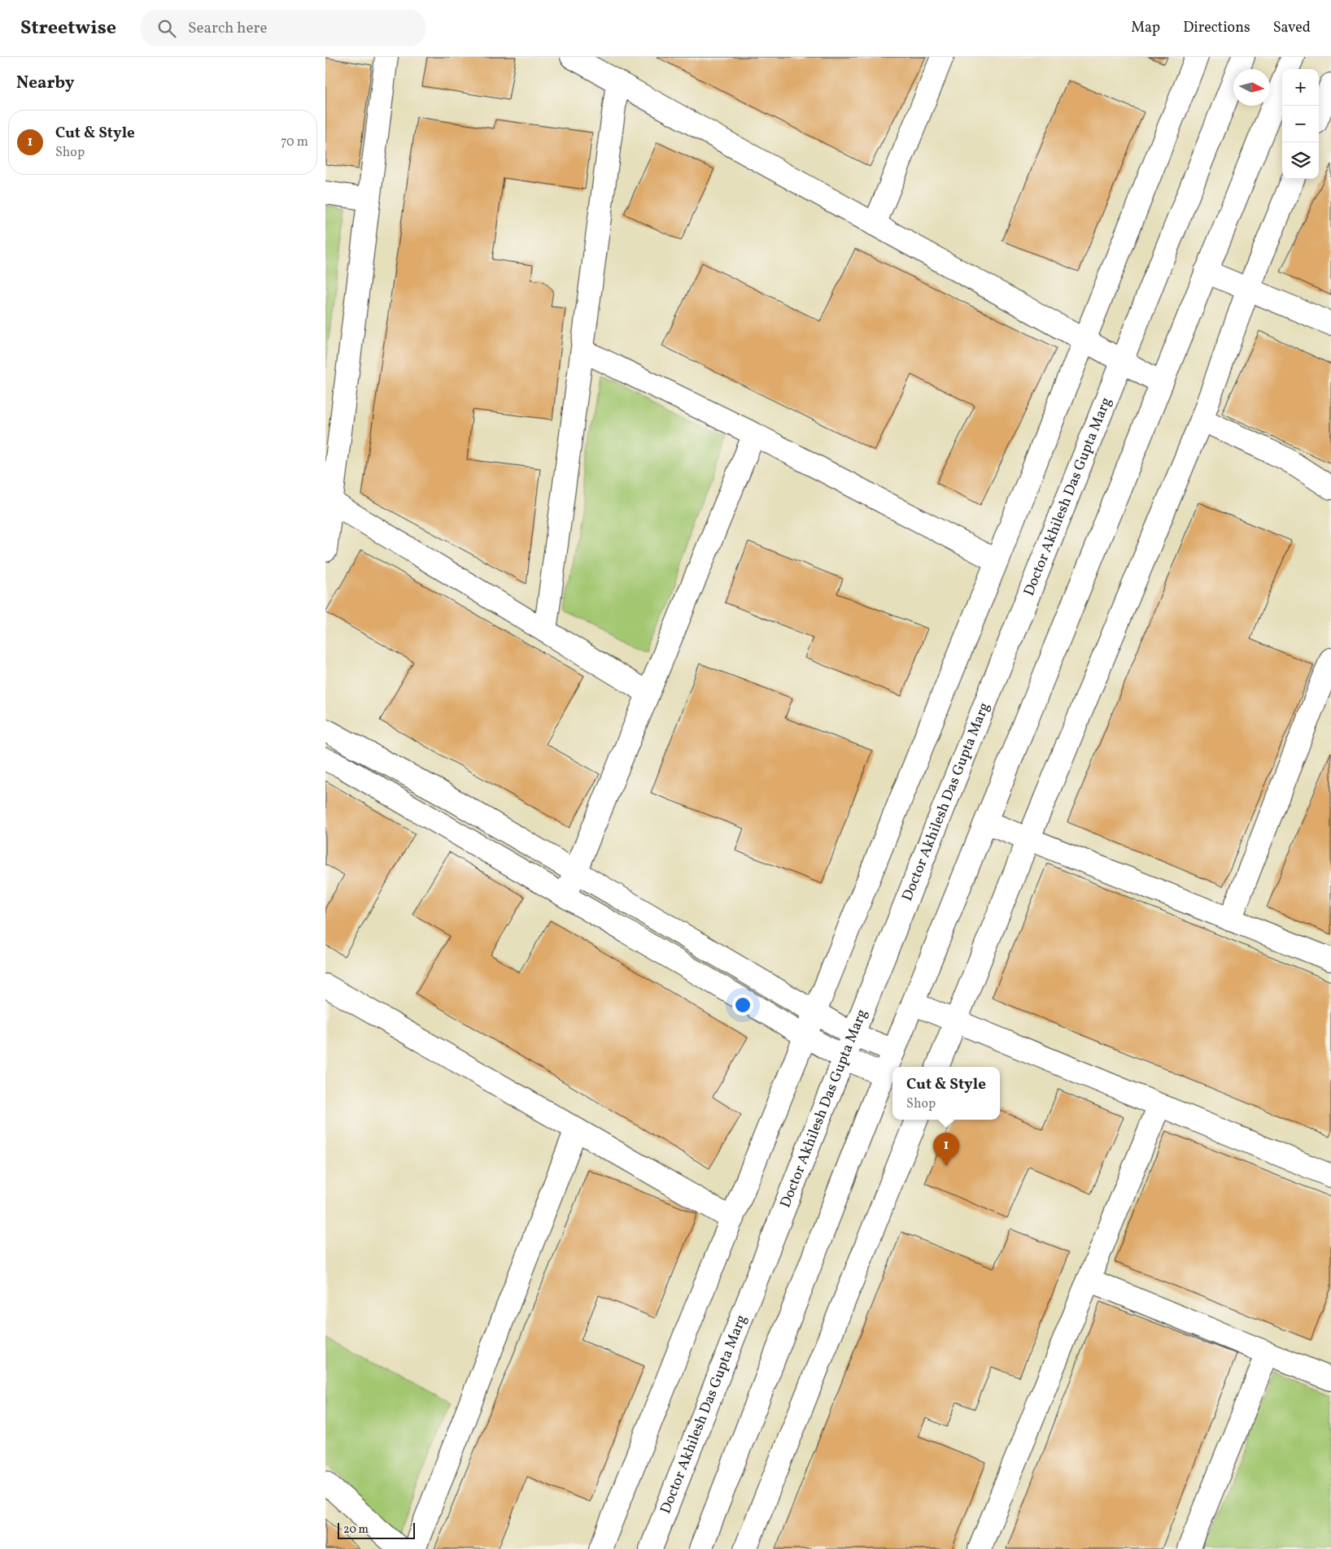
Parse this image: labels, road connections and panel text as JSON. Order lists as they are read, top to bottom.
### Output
{
  "streets": {
    "street": ["Doctor Akhilesh Das Gupta Marg"]
  },
  "scale_bar": "20 m",
  "north": "right",
  "page": {
    "header": "Streetwise",
    "search": "Search here",
    "nav": ["Map", "Directions", "Saved"],
    "heading": "Nearby",
    "map_buttons": ["+", "−"],
    "list": [
      {
        "mark": "1",
        "name": "Cut & Style",
        "note": "Shop",
        "value": "70 m"
      }
    ],
    "popup": ["Cut & Style", "Shop"],
    "pins": "1",
    "scale": "20 m"
  }
}
